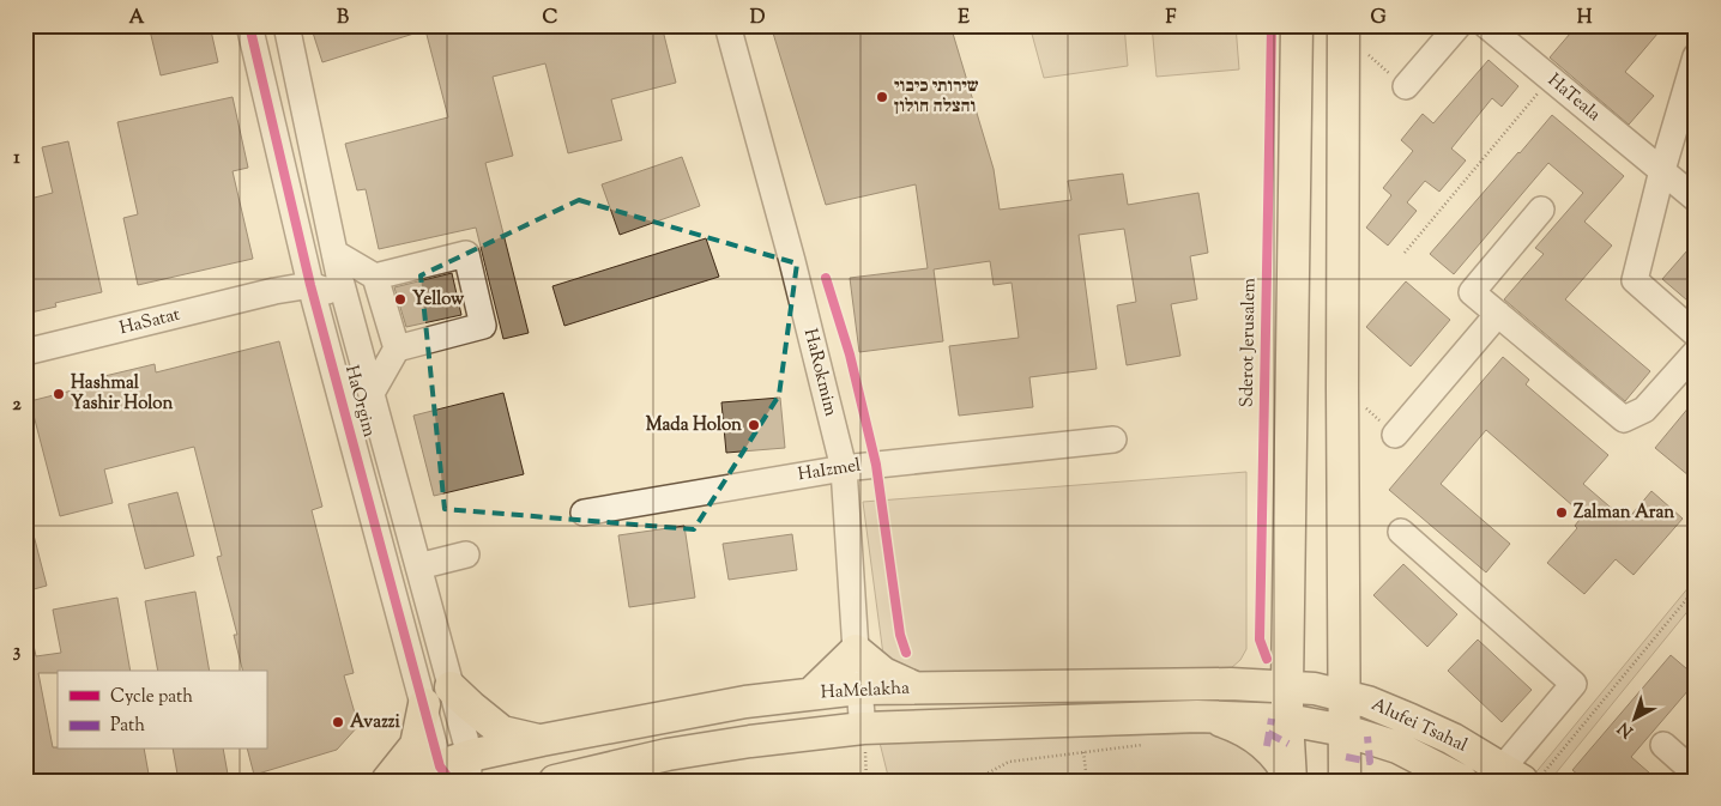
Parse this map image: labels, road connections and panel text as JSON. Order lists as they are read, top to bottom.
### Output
{
  "streets": {
    "main road": ["HaMelakha", "Alufei Tsahal"],
    "street": [
      "HaTeala",
      "HaSatat",
      "HaRokmim",
      "HaOrgim",
      "HaIzmel"
    ],
    "cycle path": ["Sderot Jerusalem"]
  },
  "crossings": [
    ["HaSatat", "HaOrgim"],
    ["HaRokmim", "HaIzmel"],
    ["HaRokmim", "HaMelakha"],
    ["HaOrgim", "HaMelakha"],
    ["HaMelakha", "Alufei Tsahal"]
  ],
  "places": [
    "שירותי כיבוי והצלה חולון",
    "Yellow",
    "Hashmal Yashir Holon",
    "Mada Holon",
    "Zalman Aran",
    "Avazzi"
  ],
  "legend": ["Cycle path", "Path"],
  "north": "bottom left",
  "grid": {
    "columns": [
      "A",
      "B",
      "C",
      "D",
      "E",
      "F",
      "G",
      "H"
    ],
    "rows": ["1", "2", "3"]
  }
}
